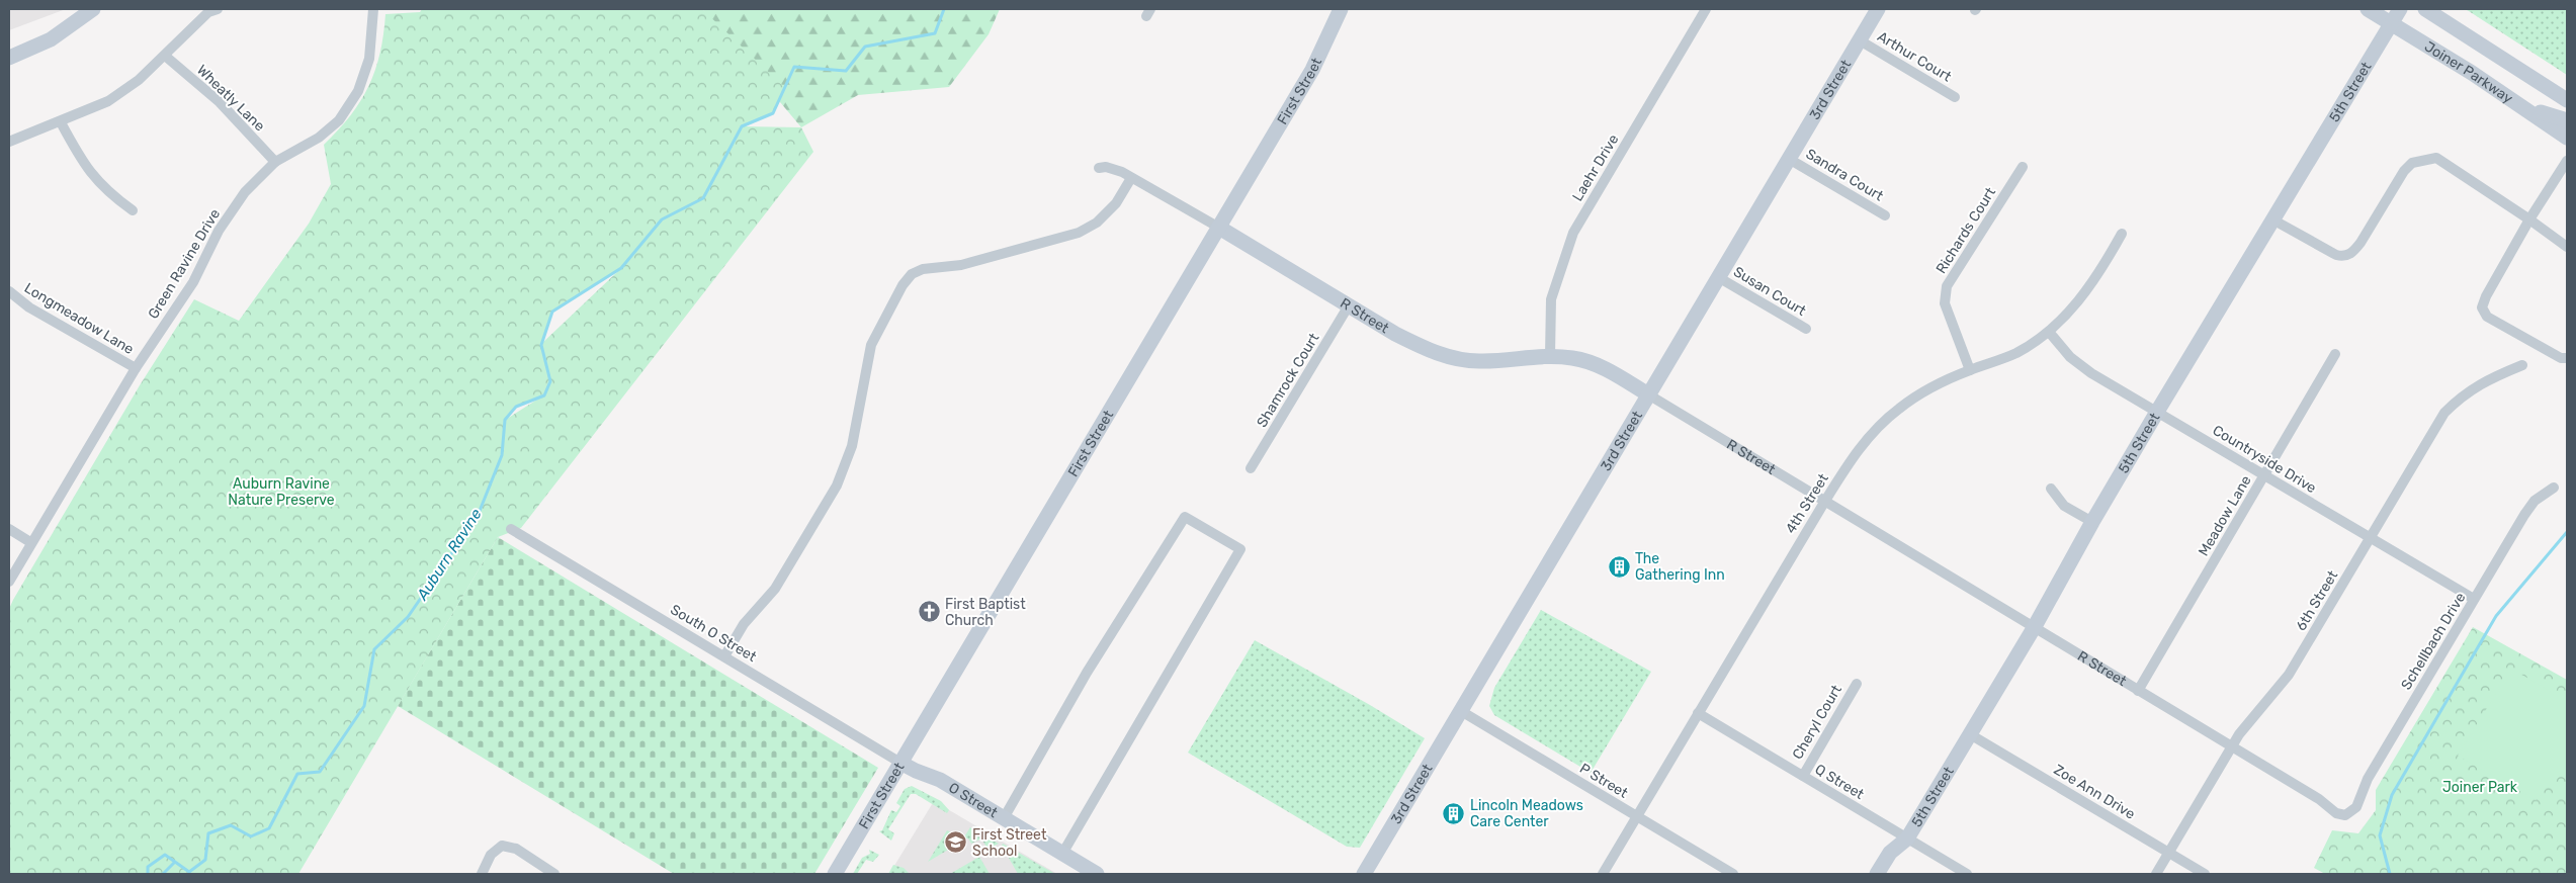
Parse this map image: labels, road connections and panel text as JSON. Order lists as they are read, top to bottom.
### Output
{
  "streets": {
    "street": [
      "Arthur Court",
      "Joiner Parkway",
      "3rd Street",
      "First Street",
      "5th Street",
      "Wheatly Lane",
      "Laehr Drive",
      "Sandra Court",
      "Richards Court",
      "Green Ravine Drive",
      "Susan Court",
      "R Street",
      "Longmeadow Lane",
      "Shamrock Court",
      "Countryside Drive",
      "4th Street",
      "Meadow Lane",
      "6th Street",
      "South O Street",
      "Schellbach Drive",
      "Cheryl Court",
      "P Street",
      "Q Street",
      "Zoe Ann Drive",
      "O Street"
    ]
  },
  "crossings": [
    ["Arthur Court", "3rd Street"],
    ["Joiner Parkway", "5th Street"],
    ["3rd Street", "Sandra Court"],
    ["3rd Street", "Susan Court"],
    ["3rd Street", "R Street"],
    ["3rd Street", "P Street"],
    ["First Street", "R Street"],
    ["First Street", "South O Street"],
    ["First Street", "O Street"],
    ["5th Street", "R Street"],
    ["5th Street", "Countryside Drive"],
    ["5th Street", "Q Street"],
    ["5th Street", "Zoe Ann Drive"],
    ["Wheatly Lane", "Green Ravine Drive"],
    ["Laehr Drive", "R Street"],
    ["Richards Court", "4th Street"],
    ["Green Ravine Drive", "Longmeadow Lane"],
    ["R Street", "Shamrock Court"],
    ["R Street", "4th Street"],
    ["R Street", "Meadow Lane"],
    ["R Street", "6th Street"],
    ["R Street", "Schellbach Drive"],
    ["Countryside Drive", "4th Street"],
    ["Countryside Drive", "Meadow Lane"],
    ["Countryside Drive", "6th Street"],
    ["Countryside Drive", "Schellbach Drive"],
    ["4th Street", "P Street"],
    ["4th Street", "Q Street"],
    ["6th Street", "Zoe Ann Drive"],
    ["South O Street", "O Street"],
    ["Cheryl Court", "Q Street"]
  ],
  "water": ["Auburn Ravine"],
  "parks": ["Auburn Ravine Nature Preserve", "Joiner Park"],
  "places": {
    "building": ["The Gathering Inn", "Lincoln Meadows Care Center"],
    "church": ["First Baptist Church"],
    "school or university": ["First Street School"]
  }
}
